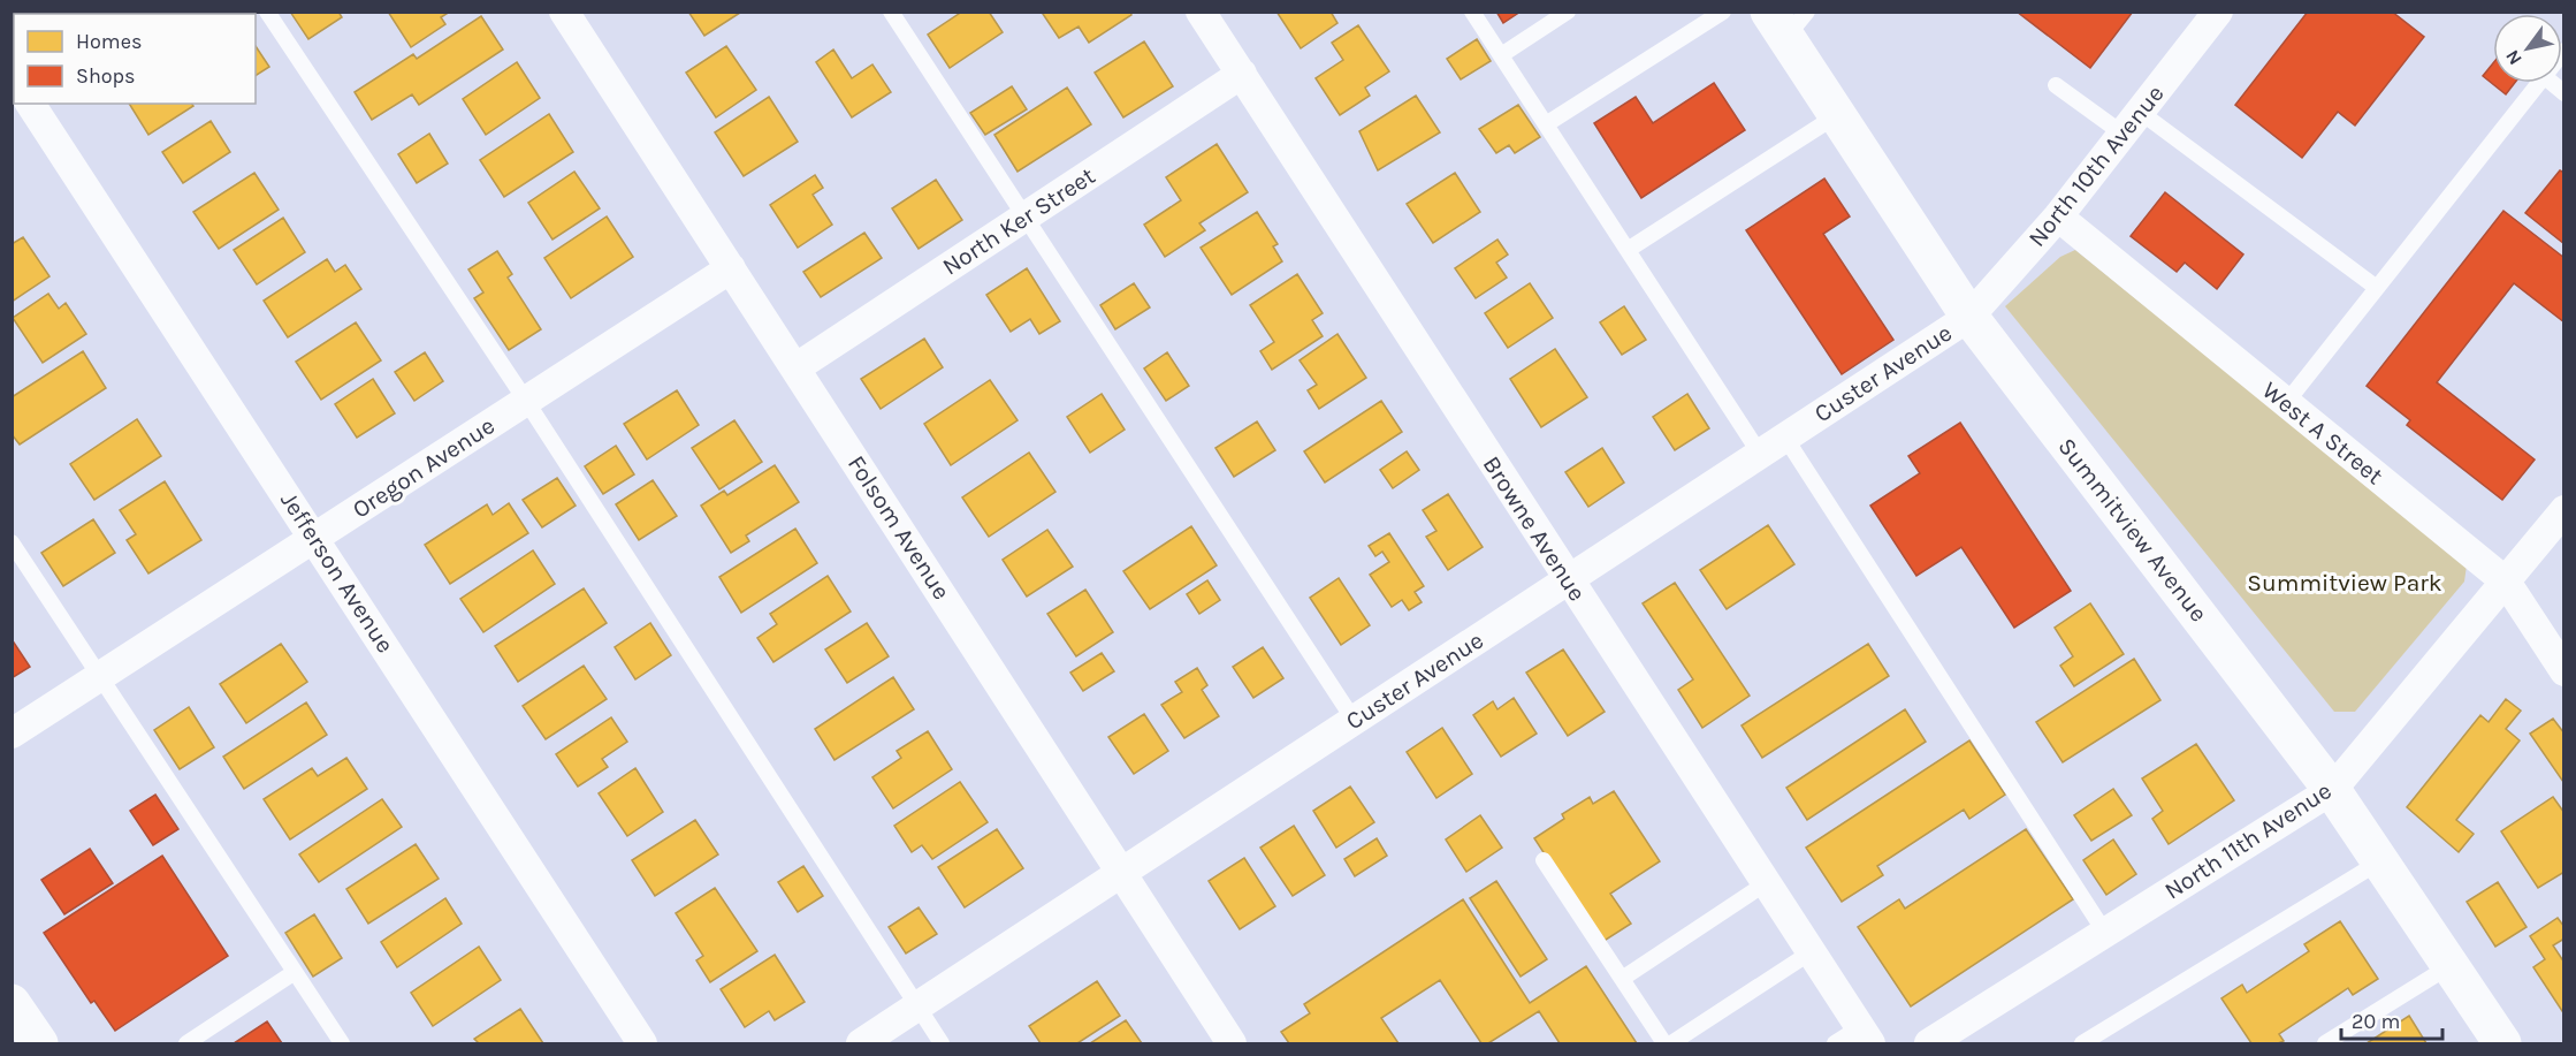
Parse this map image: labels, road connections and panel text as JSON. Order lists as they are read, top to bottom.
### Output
{
  "streets": {
    "main road": ["Summitview Avenue"],
    "street": [
      "North 10th Avenue",
      "North Ker Street",
      "Custer Avenue",
      "West A Street",
      "Oregon Avenue",
      "Folsom Avenue",
      "Browne Avenue",
      "Jefferson Avenue",
      "North 11th Avenue"
    ]
  },
  "crossings": [
    ["North 10th Avenue", "Custer Avenue"],
    ["North 10th Avenue", "West A Street"],
    ["North 10th Avenue", "Summitview Avenue"],
    ["North Ker Street", "Folsom Avenue"],
    ["North Ker Street", "Browne Avenue"],
    ["Custer Avenue", "Folsom Avenue"],
    ["Custer Avenue", "Browne Avenue"],
    ["Custer Avenue", "Summitview Avenue"],
    ["West A Street", "North 11th Avenue"],
    ["Oregon Avenue", "Folsom Avenue"],
    ["Oregon Avenue", "Jefferson Avenue"],
    ["Summitview Avenue", "North 11th Avenue"]
  ],
  "parks": ["Summitview Park"],
  "legend": ["Homes", "Shops"],
  "scale_bar": "20 m",
  "north": "bottom left"
}
